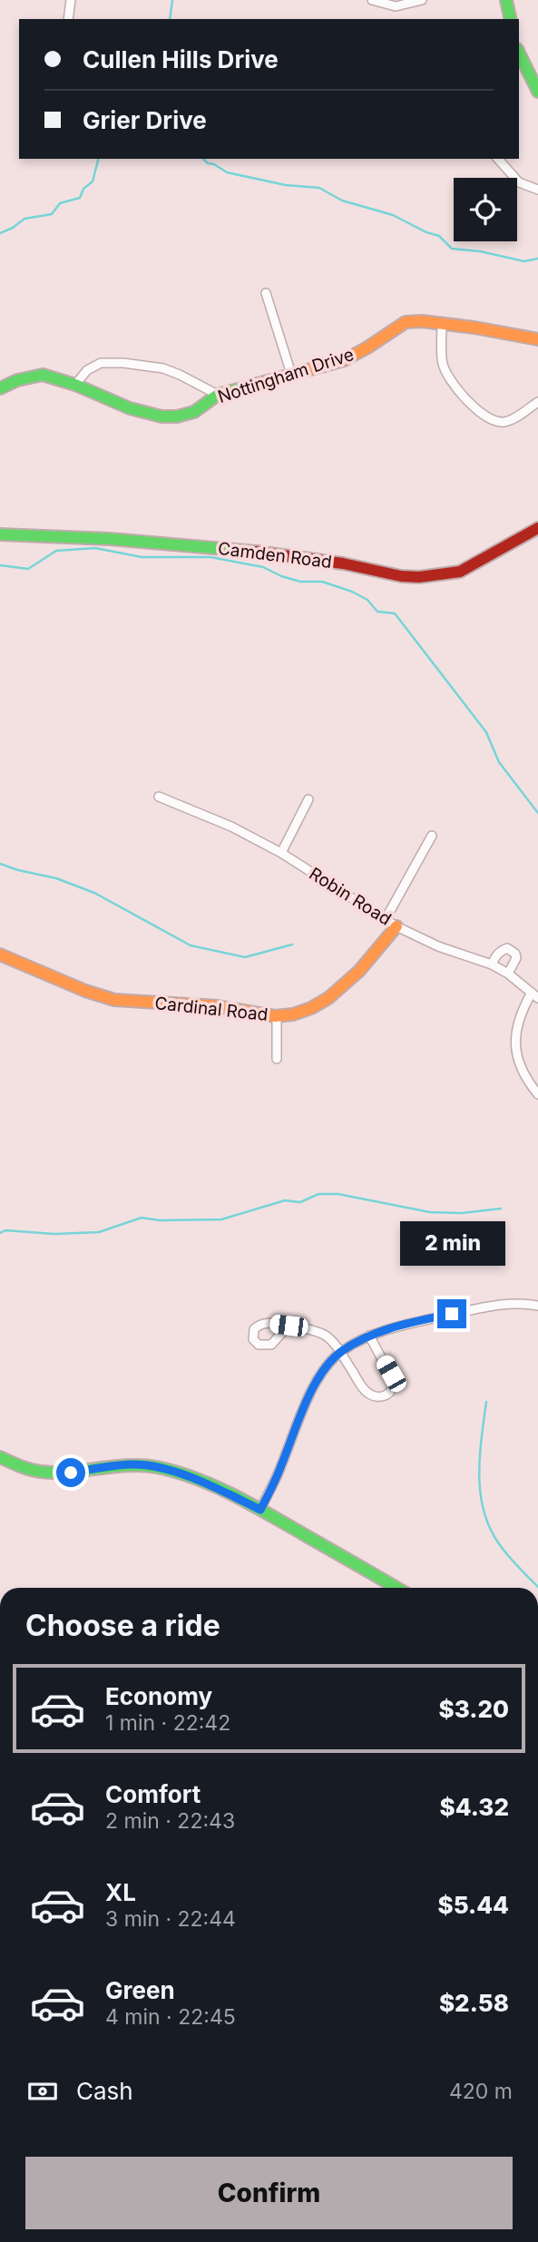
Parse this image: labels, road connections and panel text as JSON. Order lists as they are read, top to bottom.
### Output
{
  "streets": {
    "street": [
      "Nottingham Drive",
      "Camden Road",
      "Robin Road",
      "Cardinal Road"
    ]
  },
  "crossings": [
    ["Robin Road", "Cardinal Road"]
  ],
  "page": {
    "banner": ["Cullen Hills Drive", "Grier Drive"],
    "bubble": "2 min",
    "heading": "Choose a ride",
    "list": [
      {
        "name": "Economy",
        "note": "1 min · 22:42",
        "value": "$3.20"
      },
      {
        "name": "Comfort",
        "note": "2 min · 22:43",
        "value": "$4.32"
      },
      {
        "name": "XL",
        "note": "3 min · 22:44",
        "value": "$5.44"
      },
      {
        "name": "Green",
        "note": "4 min · 22:45",
        "value": "$2.58"
      }
    ],
    "pay": ["Cash", "420 m"],
    "buttons": "Confirm"
  }
}
